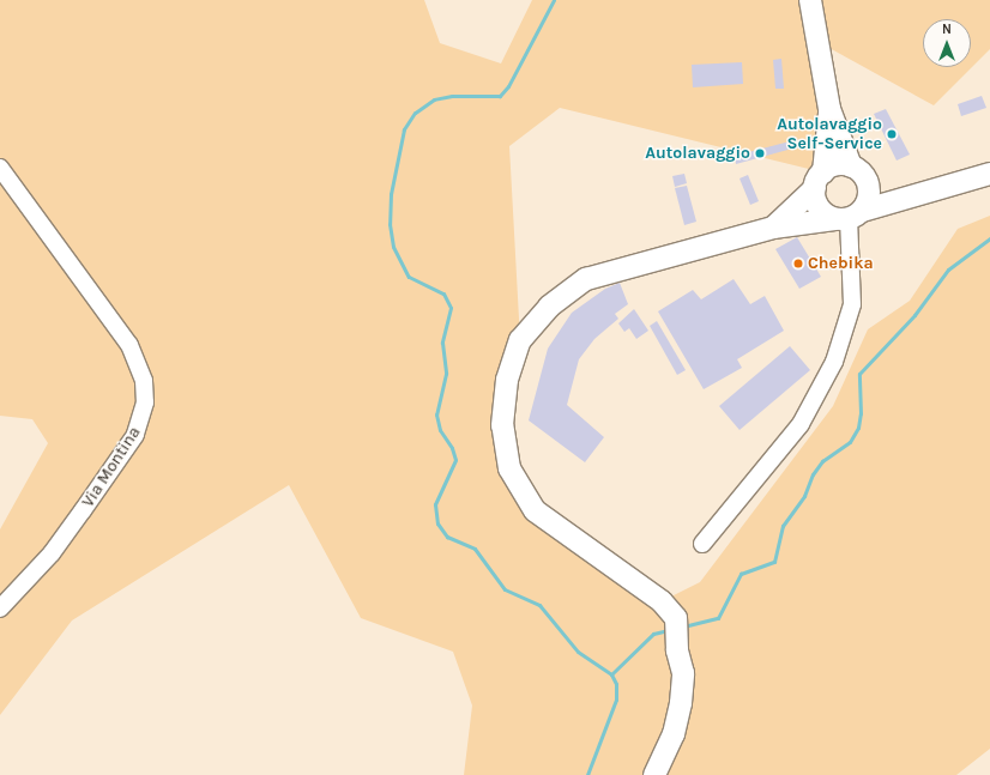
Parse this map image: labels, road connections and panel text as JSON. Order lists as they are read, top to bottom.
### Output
{
  "streets": {
    "street": ["Via Montina"]
  },
  "places": ["Autolavaggio Self-Service", "Autolavaggio", "Chebika"],
  "north": "top"
}
